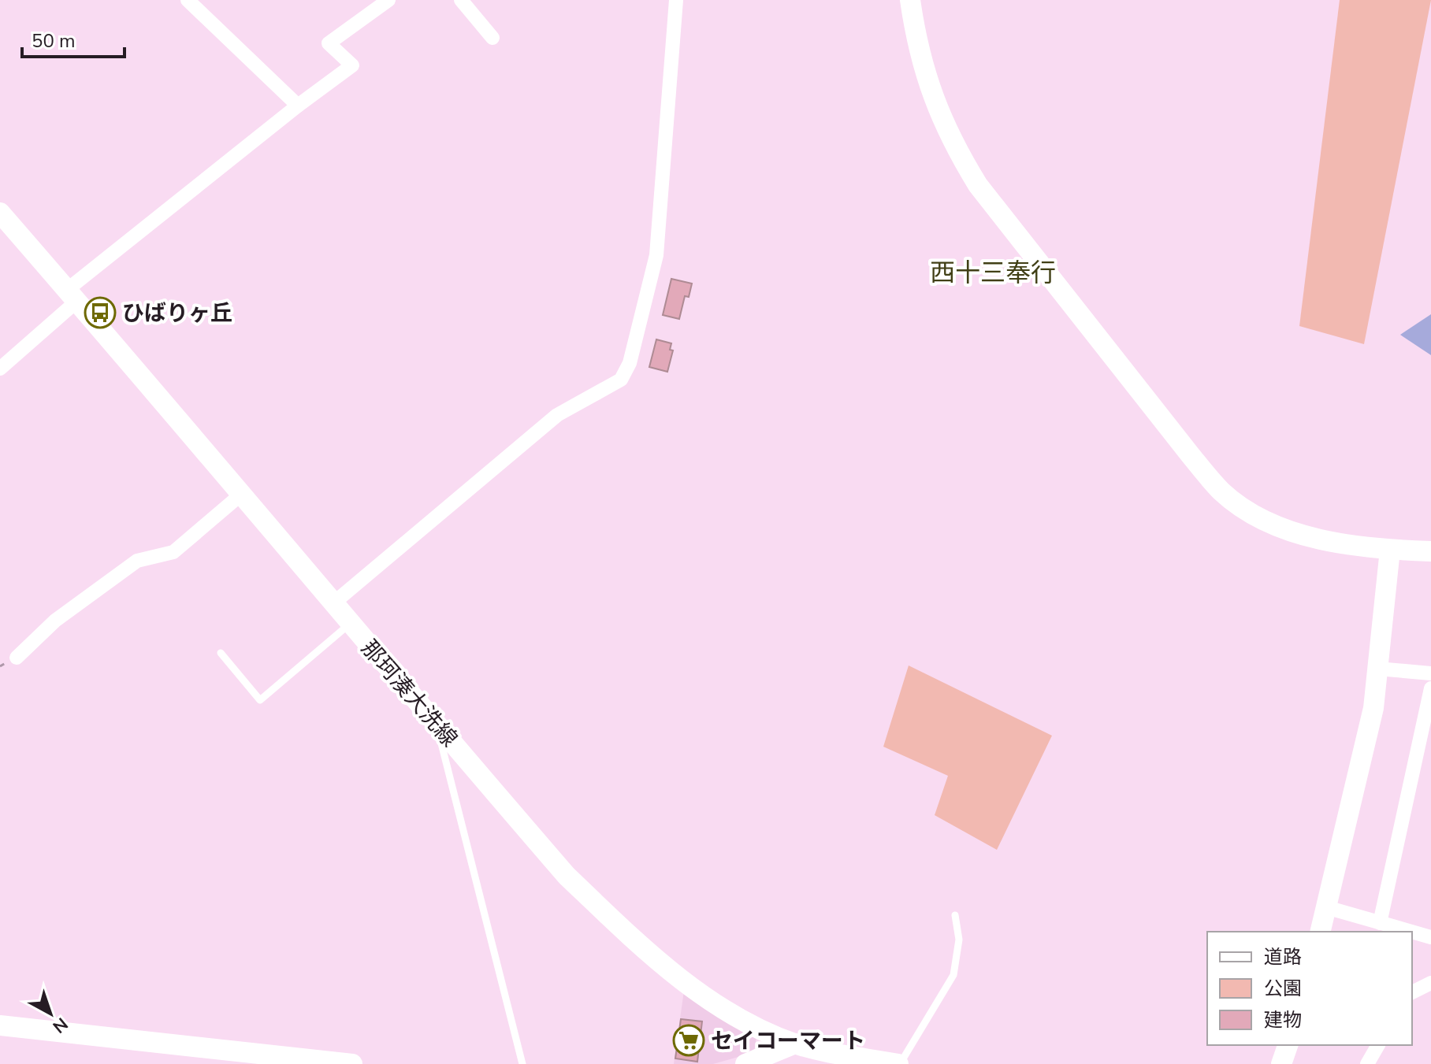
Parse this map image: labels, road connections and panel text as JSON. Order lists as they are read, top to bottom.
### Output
{
  "streets": {
    "main road": ["那珂湊大洗線"]
  },
  "districts": ["西十三奉行"],
  "places": {
    "bus stop": ["ひばりヶ丘"],
    "supermarket": ["セイコーマート"]
  },
  "legend": ["道路", "公園", "建物"],
  "scale_bar": "50 m",
  "north": "bottom right"
}
